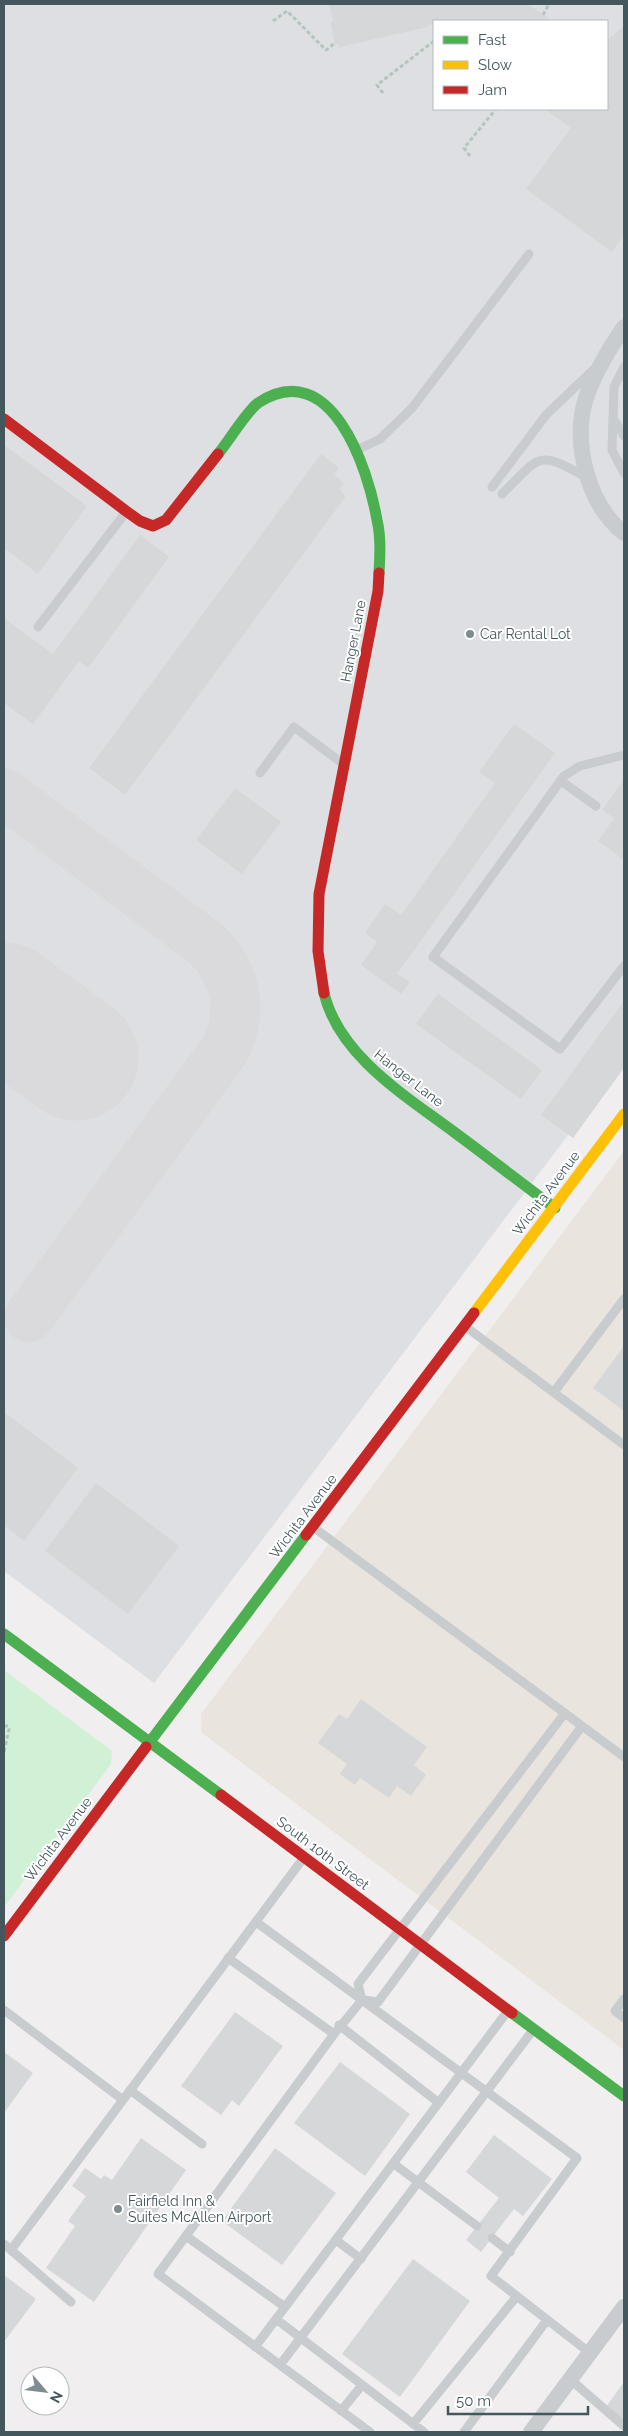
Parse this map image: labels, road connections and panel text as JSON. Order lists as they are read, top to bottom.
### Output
{
  "streets": {
    "street": ["Hanger Lane", "Wichita Avenue", "South 10th Street"]
  },
  "crossings": [
    ["Hanger Lane", "Wichita Avenue"],
    ["Wichita Avenue", "South 10th Street"]
  ],
  "places": ["Car Rental Lot", "Fairfield Inn & Suites McAllen Airport"],
  "legend": ["Fast", "Slow", "Jam"],
  "scale_bar": "50 m",
  "north": "bottom right"
}
